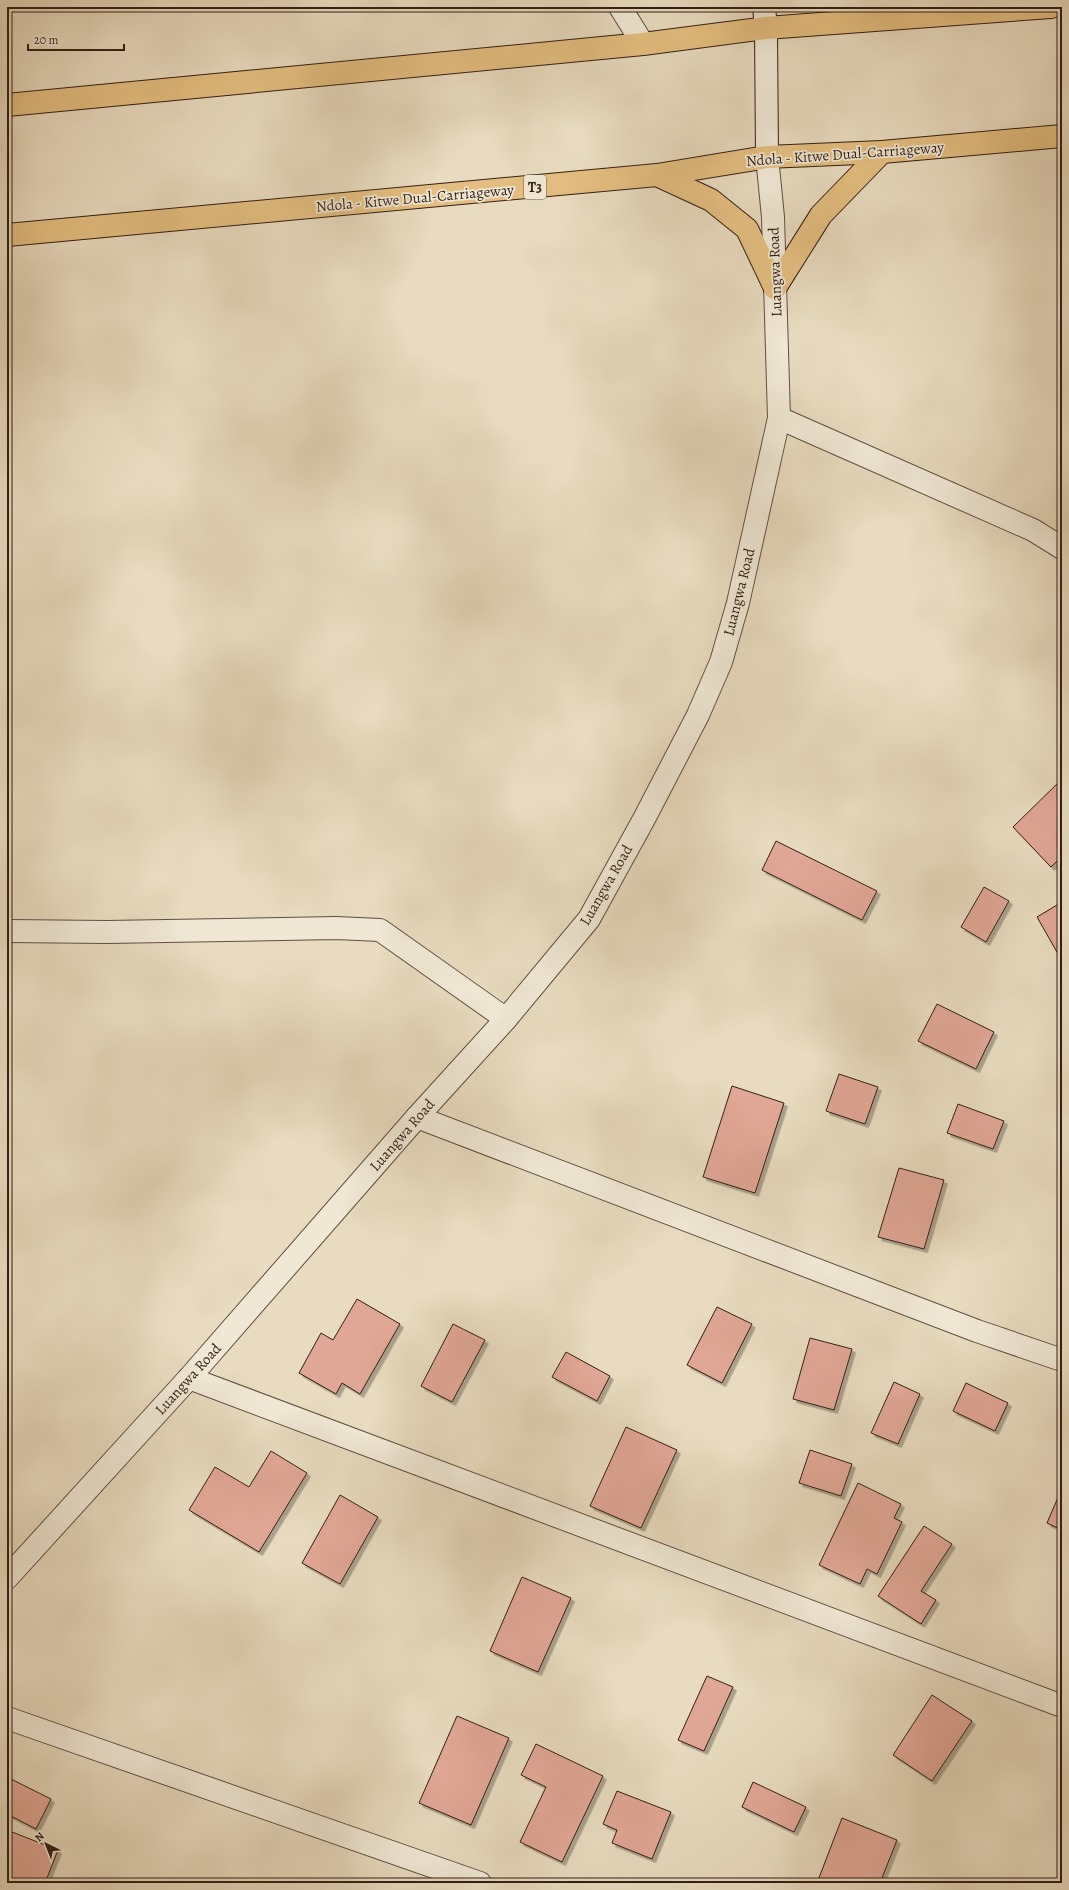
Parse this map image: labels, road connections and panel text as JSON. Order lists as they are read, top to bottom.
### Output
{
  "streets": {
    "highway": ["Ndola - Kitwe Dual-Carriageway", "T3"],
    "street": ["Luangwa Road"]
  },
  "crossings": [
    ["Ndola - Kitwe Dual-Carriageway", "Luangwa Road"]
  ],
  "scale_bar": "20 m",
  "north": "top left"
}
